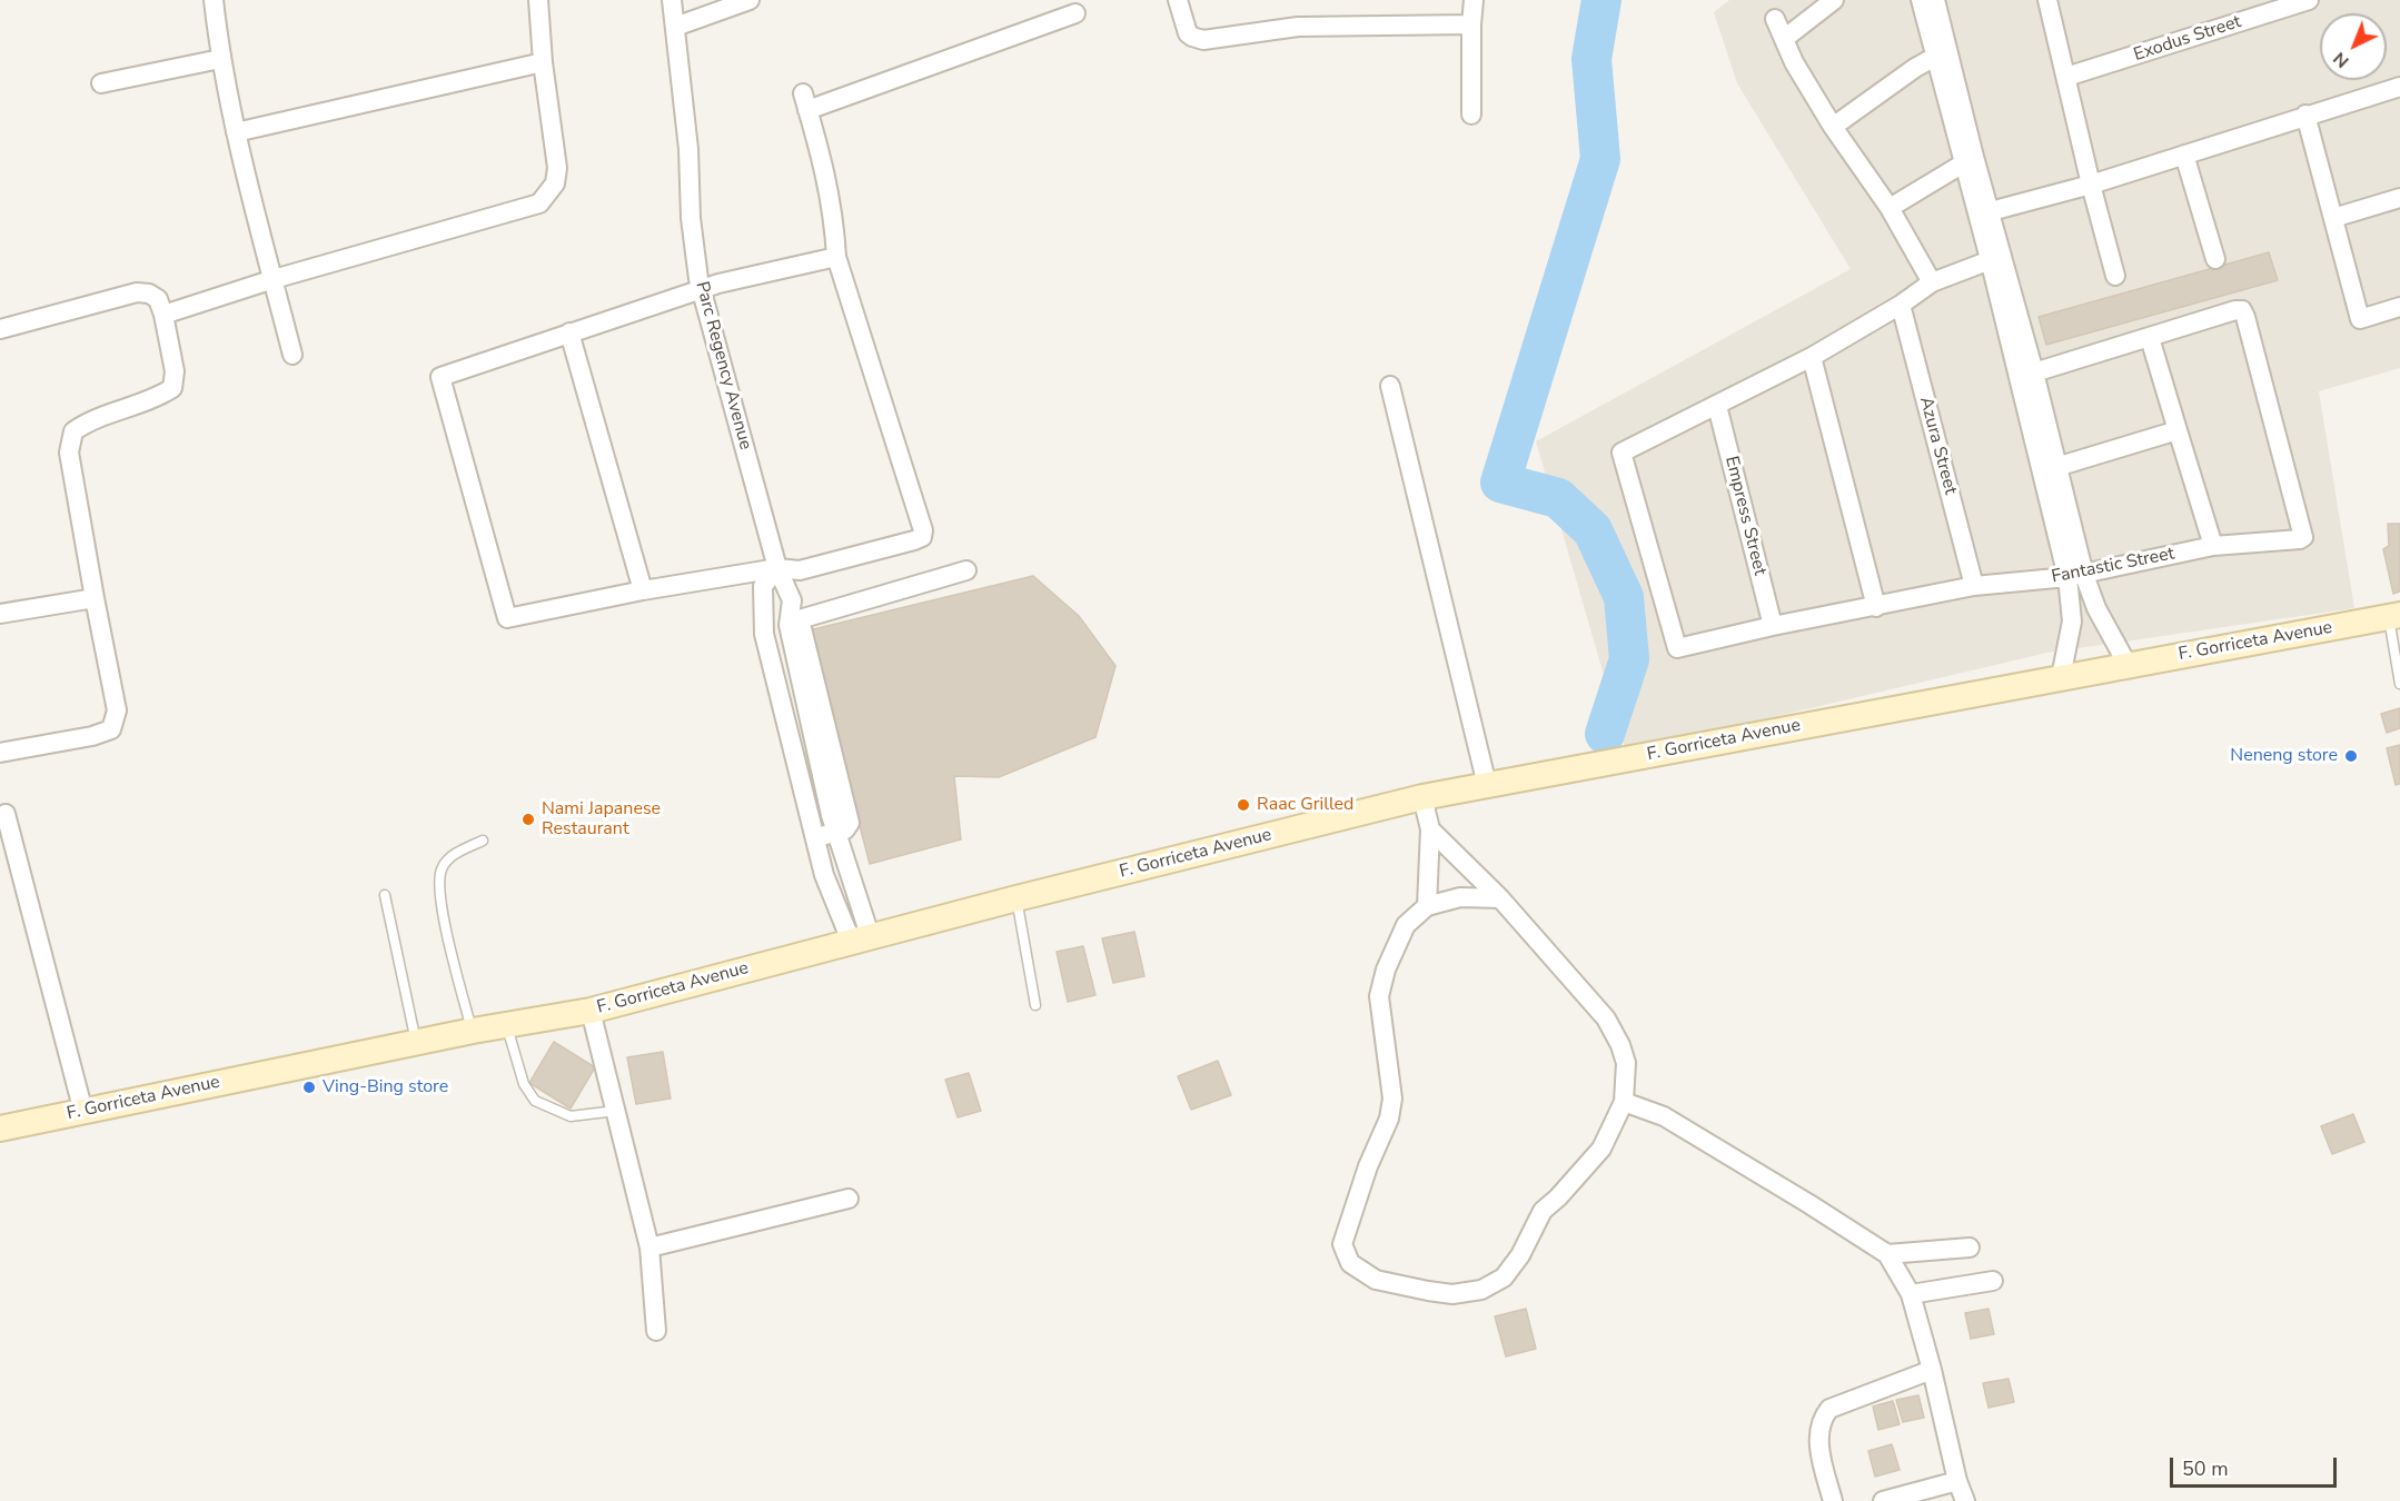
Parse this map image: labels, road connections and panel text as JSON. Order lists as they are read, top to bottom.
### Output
{
  "streets": {
    "main road": ["F. Gorriceta Avenue"],
    "street": [
      "Exodus Street",
      "Parc Regency Avenue",
      "Azura Street",
      "Empress Street",
      "Fantastic Street"
    ]
  },
  "crossings": [
    ["Azura Street", "Fantastic Street"],
    ["Empress Street", "Fantastic Street"]
  ],
  "places": [
    "Neneng store",
    "Raac Grilled",
    "Nami Japanese Restaurant",
    "Ving-Bing store"
  ],
  "scale_bar": "50 m",
  "north": "bottom left"
}
